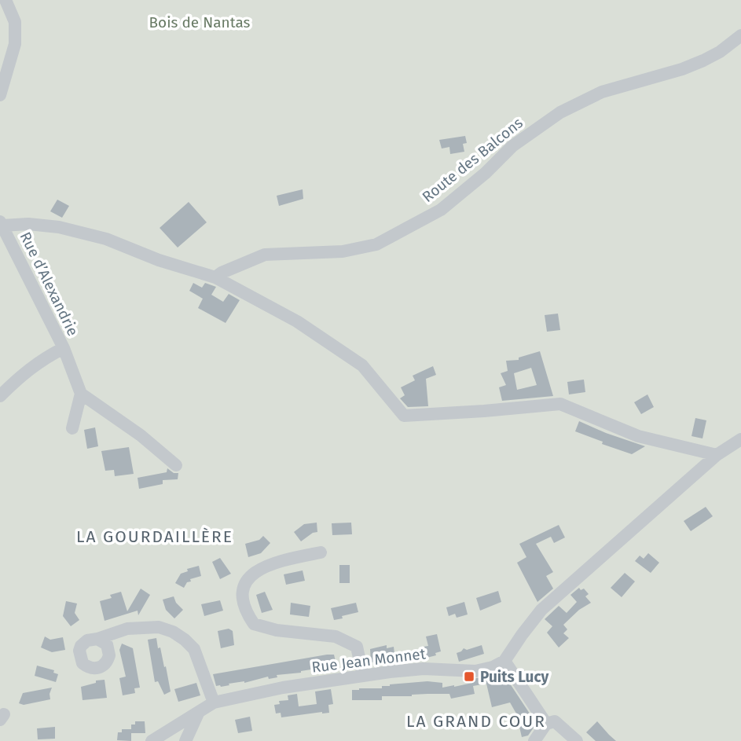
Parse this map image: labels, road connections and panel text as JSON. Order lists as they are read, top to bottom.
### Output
{
  "streets": {
    "street": ["Route des Balcons", "Rue d’Alexandrie", "Rue Jean Monnet"]
  },
  "districts": ["LA GOURDAILLÈRE", "LA GRAND COUR"],
  "parks": ["Bois de Nantas"],
  "places": {
    "transit": ["Puits Lucy"]
  }
}
